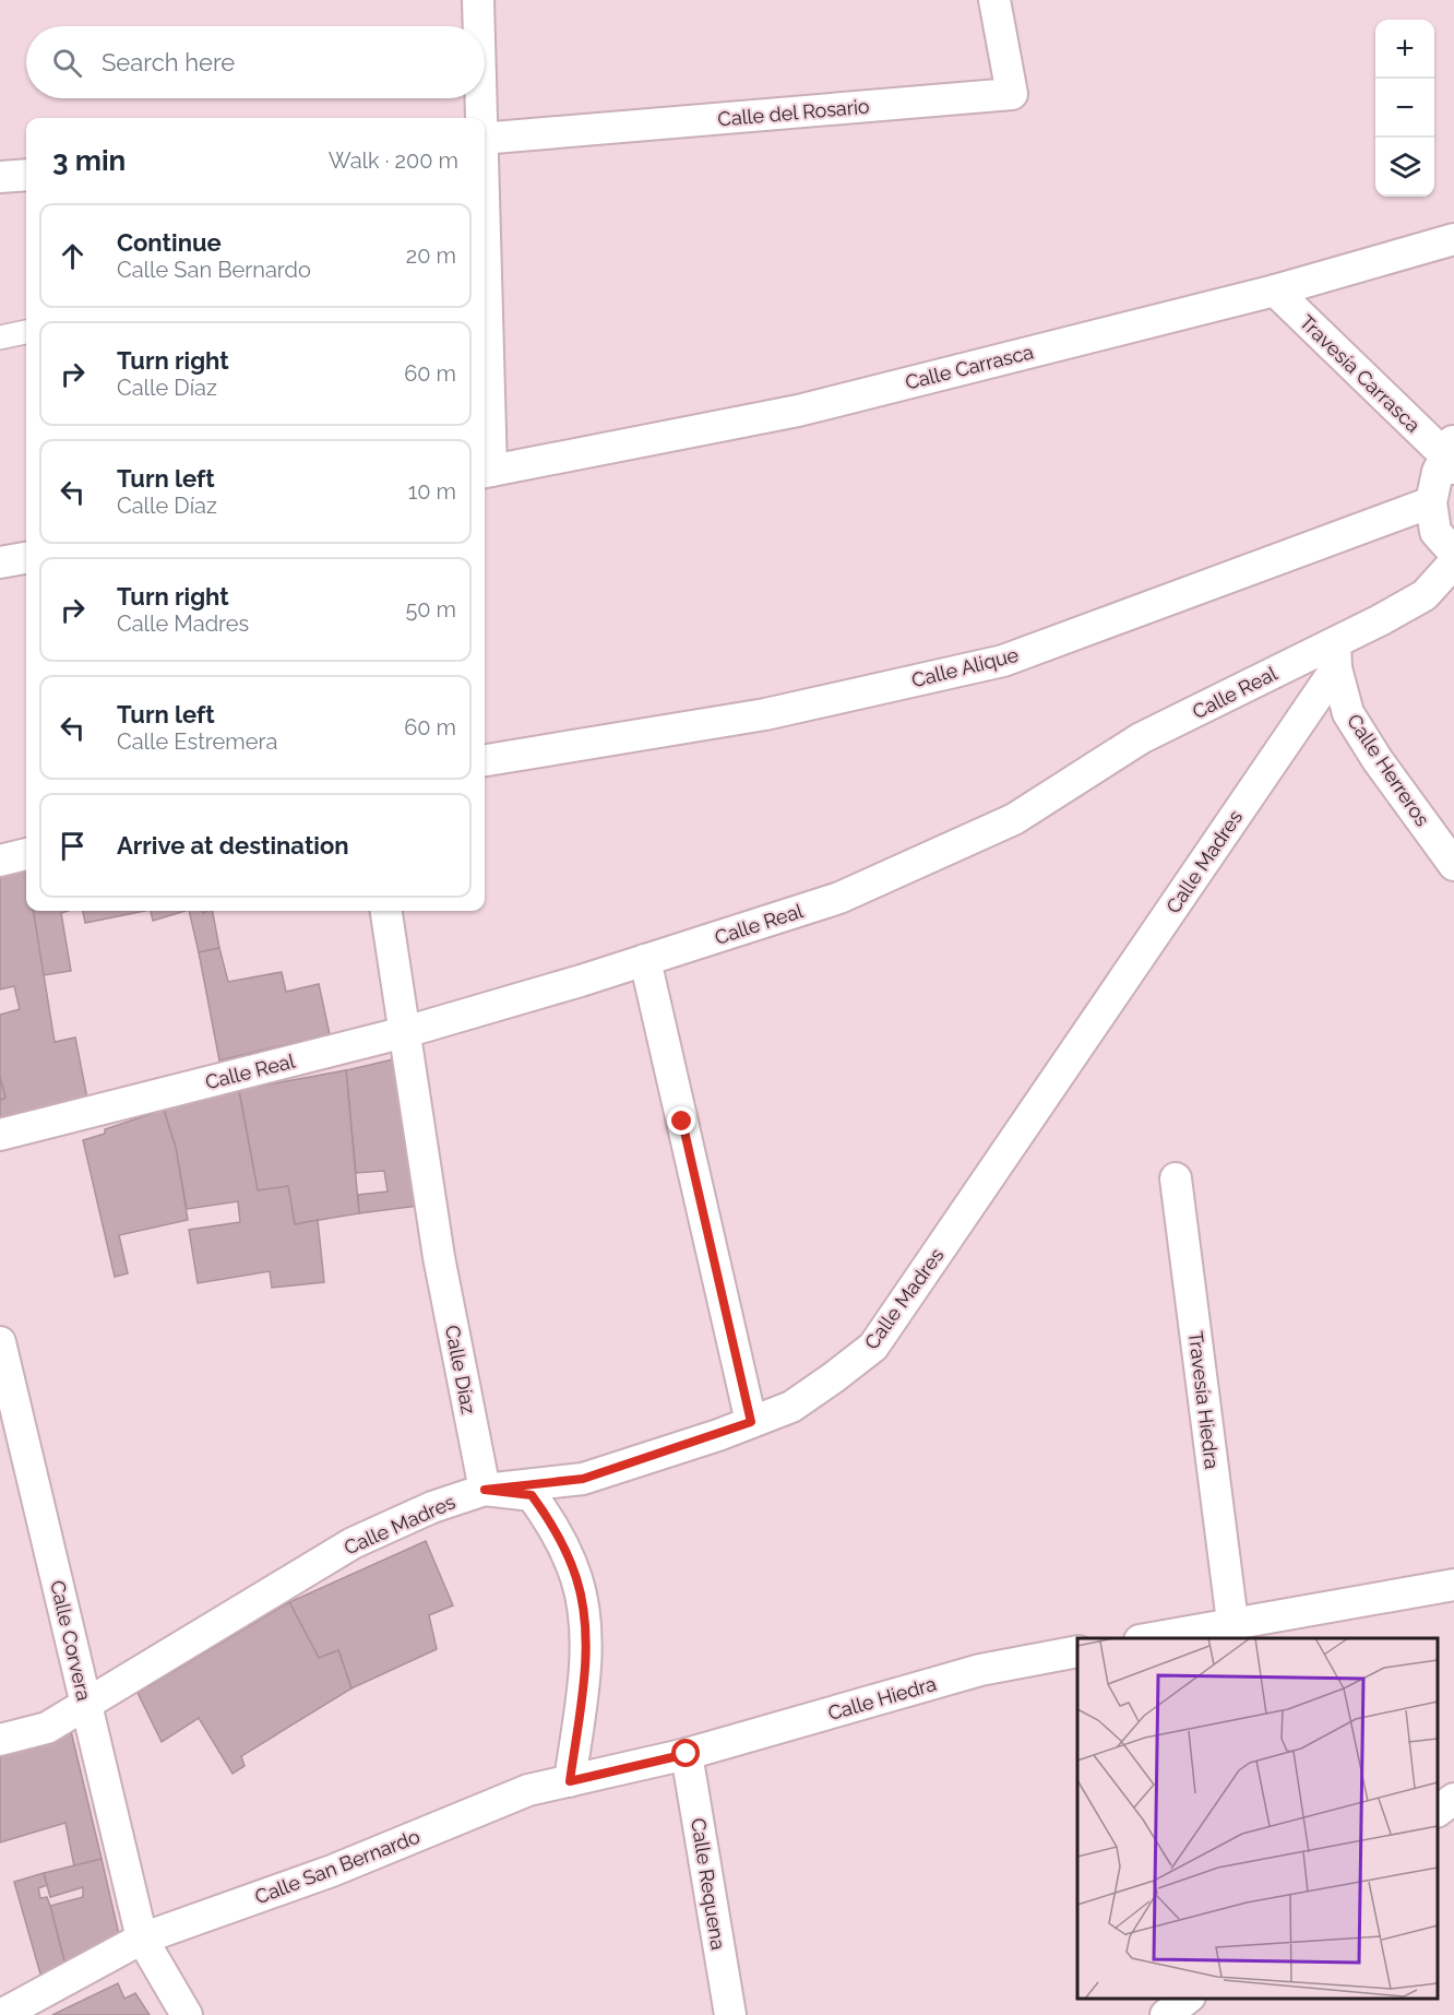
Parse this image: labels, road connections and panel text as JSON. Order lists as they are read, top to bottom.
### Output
{
  "streets": {
    "street": [
      "Calle del Rosario",
      "Calle Carrasca",
      "Travesía Carrasca",
      "Calle Alique",
      "Calle Real",
      "Calle Herreros",
      "Calle Madres",
      "Calle Díaz",
      "Travesía Hiedra",
      "Calle Corvera",
      "Calle Hiedra",
      "Calle San Bernardo",
      "Calle Requena"
    ]
  },
  "crossings": [
    ["Calle Carrasca", "Travesía Carrasca"],
    ["Calle Real", "Calle Herreros"],
    ["Calle Real", "Calle Madres"],
    ["Calle Real", "Calle Díaz"],
    ["Calle Herreros", "Calle Madres"],
    ["Calle Madres", "Calle Díaz"],
    ["Calle Madres", "Calle Corvera"],
    ["Calle Corvera", "Calle San Bernardo"],
    ["Calle Hiedra", "Calle San Bernardo"],
    ["Calle Hiedra", "Calle Requena"],
    ["Calle San Bernardo", "Calle Requena"]
  ],
  "page": {
    "map_buttons": ["+", "−"],
    "search": "Search here",
    "heading": ["3 min", "Walk · 200 m"],
    "list": [
      ["Continue", "Calle San Bernardo", "20 m"],
      ["Turn right", "Calle Díaz", "60 m"],
      ["Turn left", "Calle Díaz", "10 m"],
      ["Turn right", "Calle Madres", "50 m"],
      ["Turn left", "Calle Estremera", "60 m"],
      "Arrive at destination"
    ]
  }
}
